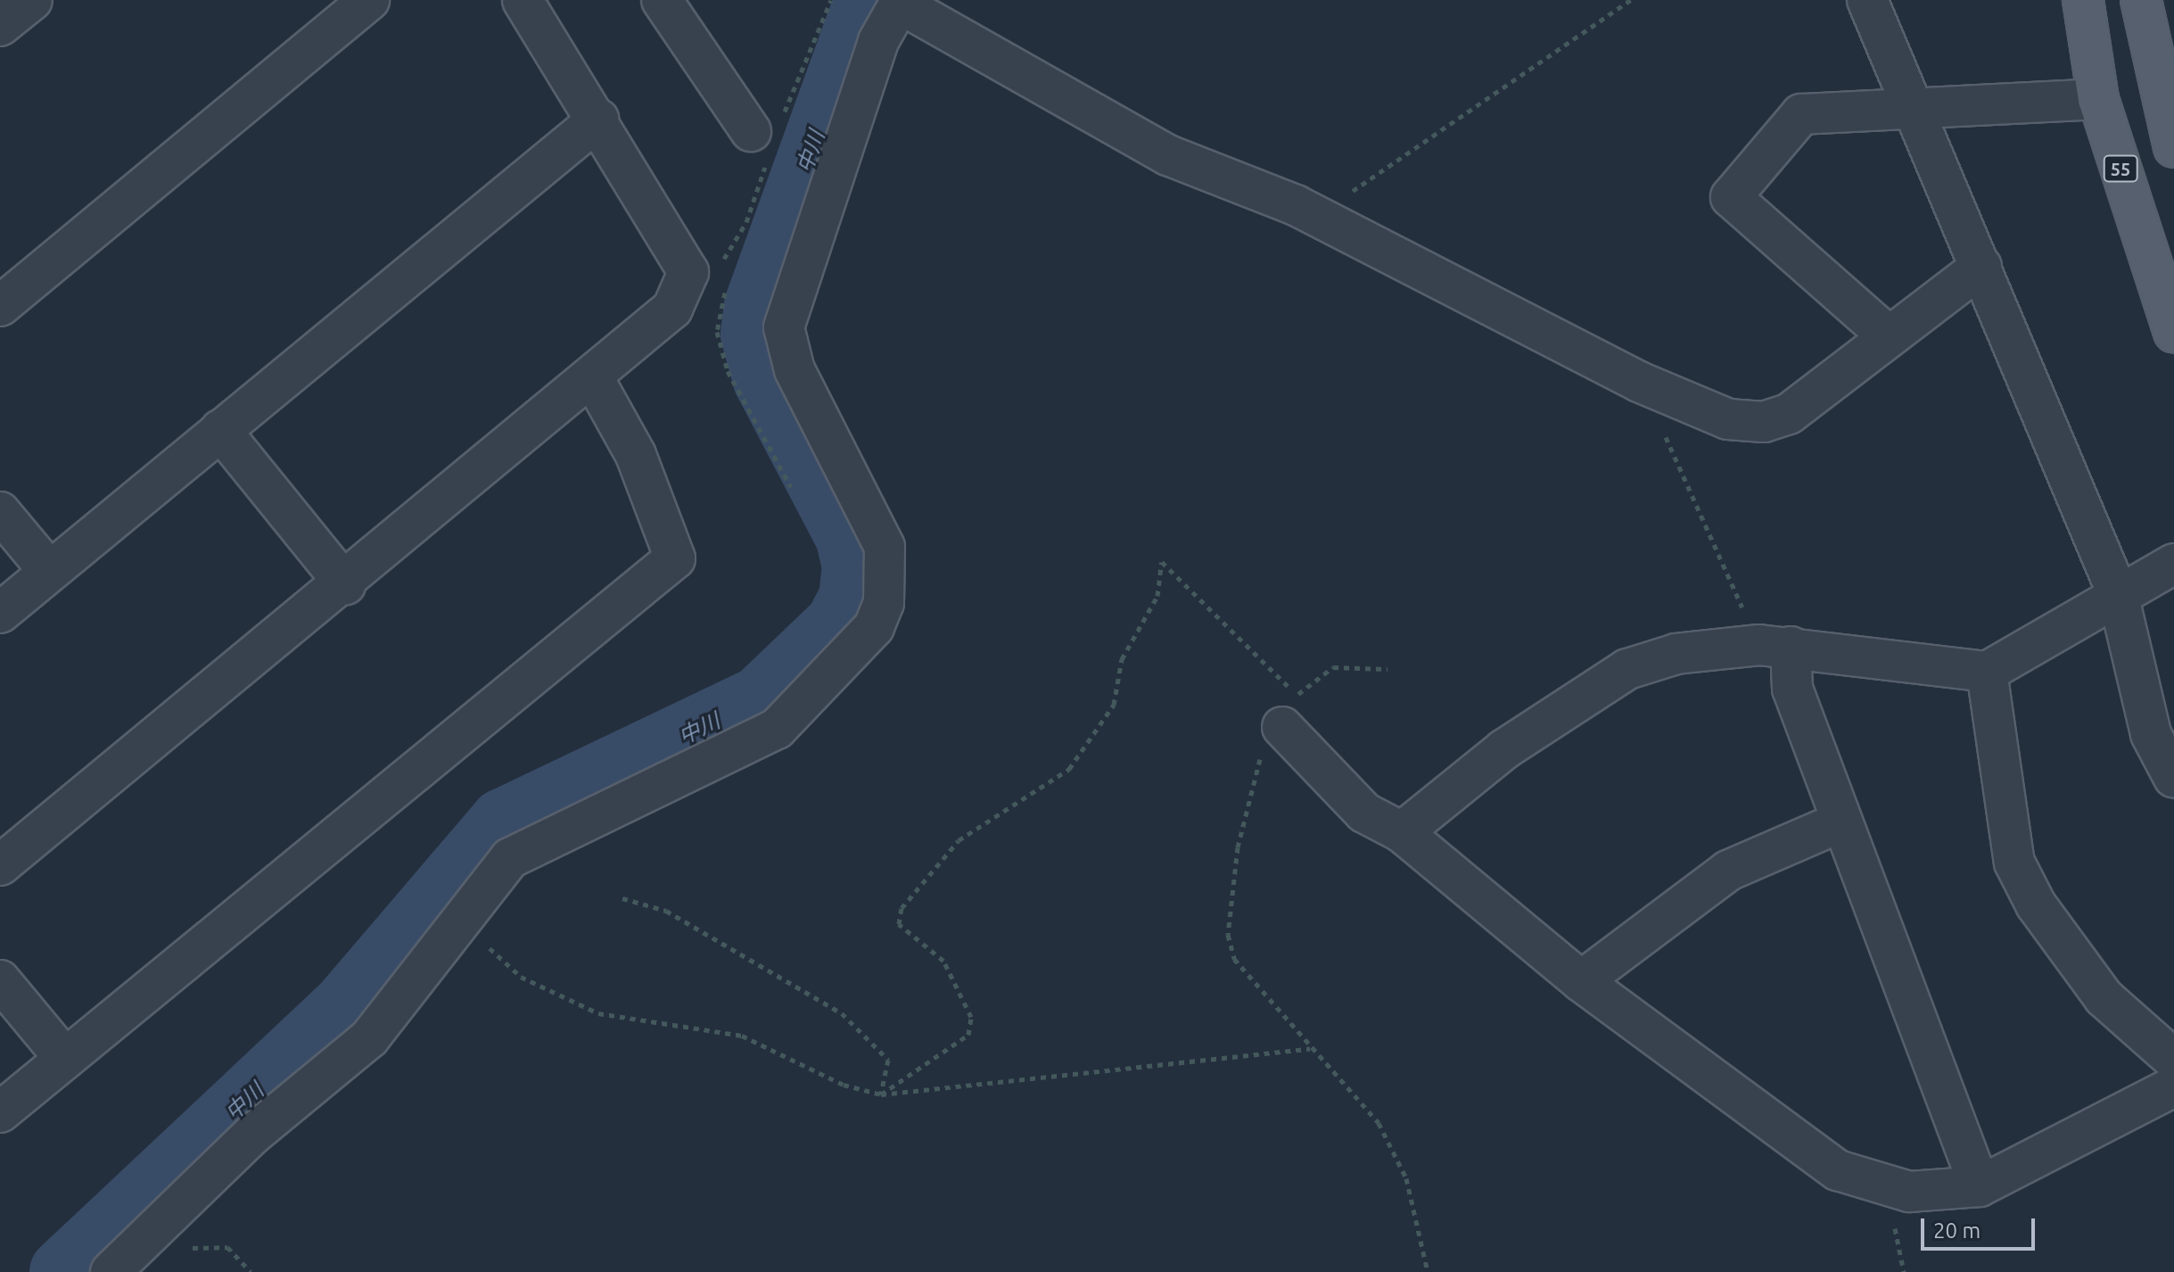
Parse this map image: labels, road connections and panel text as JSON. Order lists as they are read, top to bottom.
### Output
{
  "streets": {
    "main road": ["55"]
  },
  "water": ["中川"],
  "scale_bar": "20 m"
}
